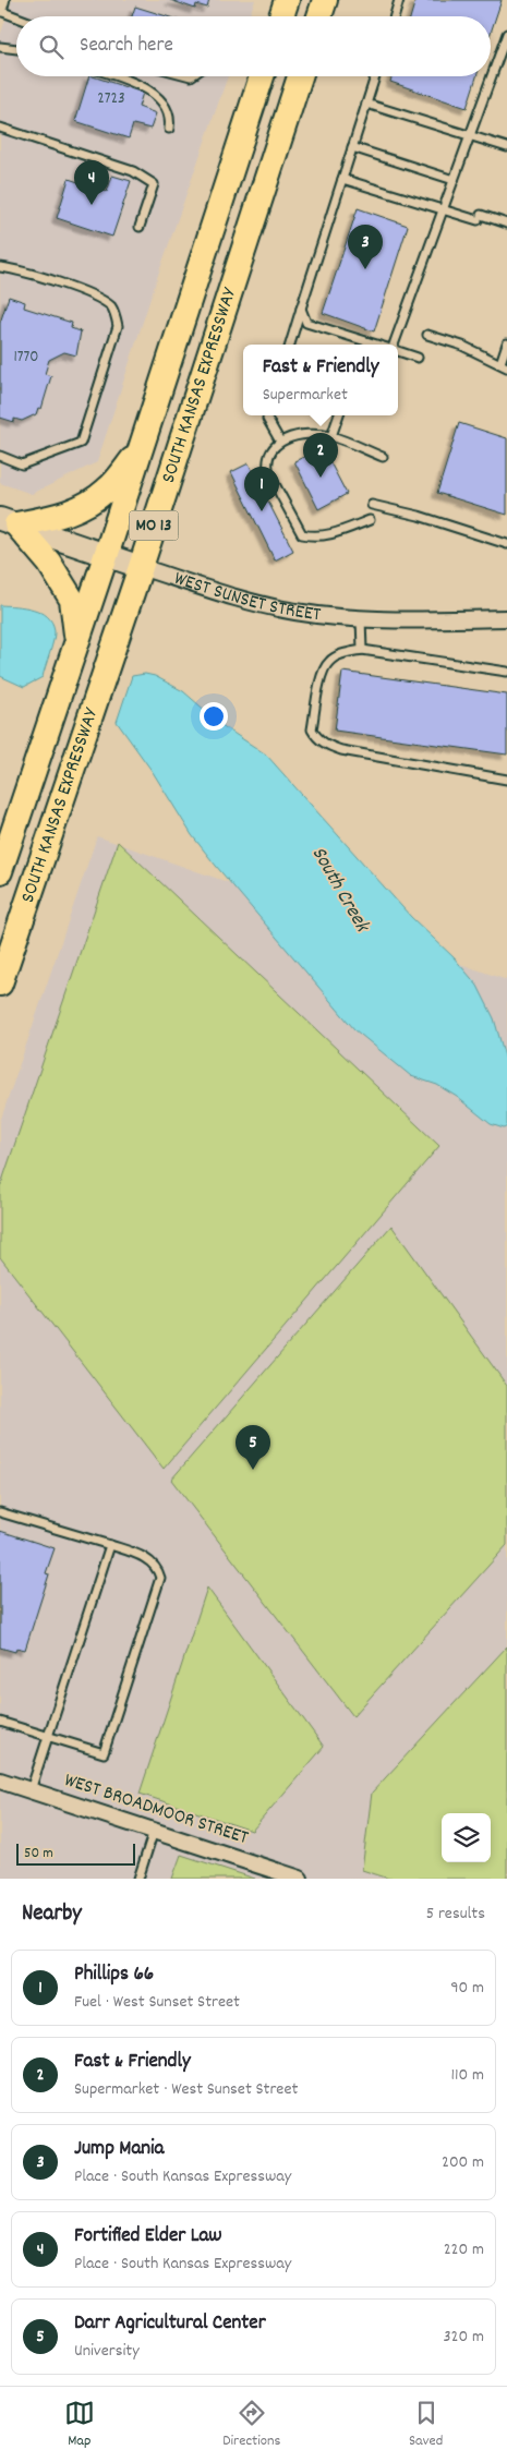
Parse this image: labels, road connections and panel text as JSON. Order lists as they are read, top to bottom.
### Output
{
  "streets": {
    "main road": ["SOUTH KANSAS EXPRESSWAY", "MO 13", "WEST SUNSET STREET"],
    "street": ["WEST BROADMOOR STREET"]
  },
  "crossings": [
    ["SOUTH KANSAS EXPRESSWAY", "WEST SUNSET STREET"]
  ],
  "water": ["South Creek"],
  "house_numbers": ["2723", "1770"],
  "scale_bar": "50 m",
  "page": {
    "search": "Search here",
    "pins": [
      "4",
      "3",
      "2",
      "1",
      "5"
    ],
    "popup": ["Fast & Friendly", "Supermarket"],
    "scale": "50 m",
    "heading": ["Nearby", "5 results"],
    "list": [
      {
        "mark": "1",
        "name": "Phillips 66",
        "note": "Fuel · West Sunset Street",
        "value": "90 m"
      },
      {
        "mark": "2",
        "name": "Fast & Friendly",
        "note": "Supermarket · West Sunset Street",
        "value": "110 m"
      },
      {
        "mark": "3",
        "name": "Jump Mania",
        "note": "Place · South Kansas Expressway",
        "value": "200 m"
      },
      {
        "mark": "4",
        "name": "Fortified Elder Law",
        "note": "Place · South Kansas Expressway",
        "value": "220 m"
      },
      {
        "mark": "5",
        "name": "Darr Agricultural Center",
        "note": "University",
        "value": "320 m"
      }
    ],
    "nav": ["Map", "Directions", "Saved"]
  }
}
